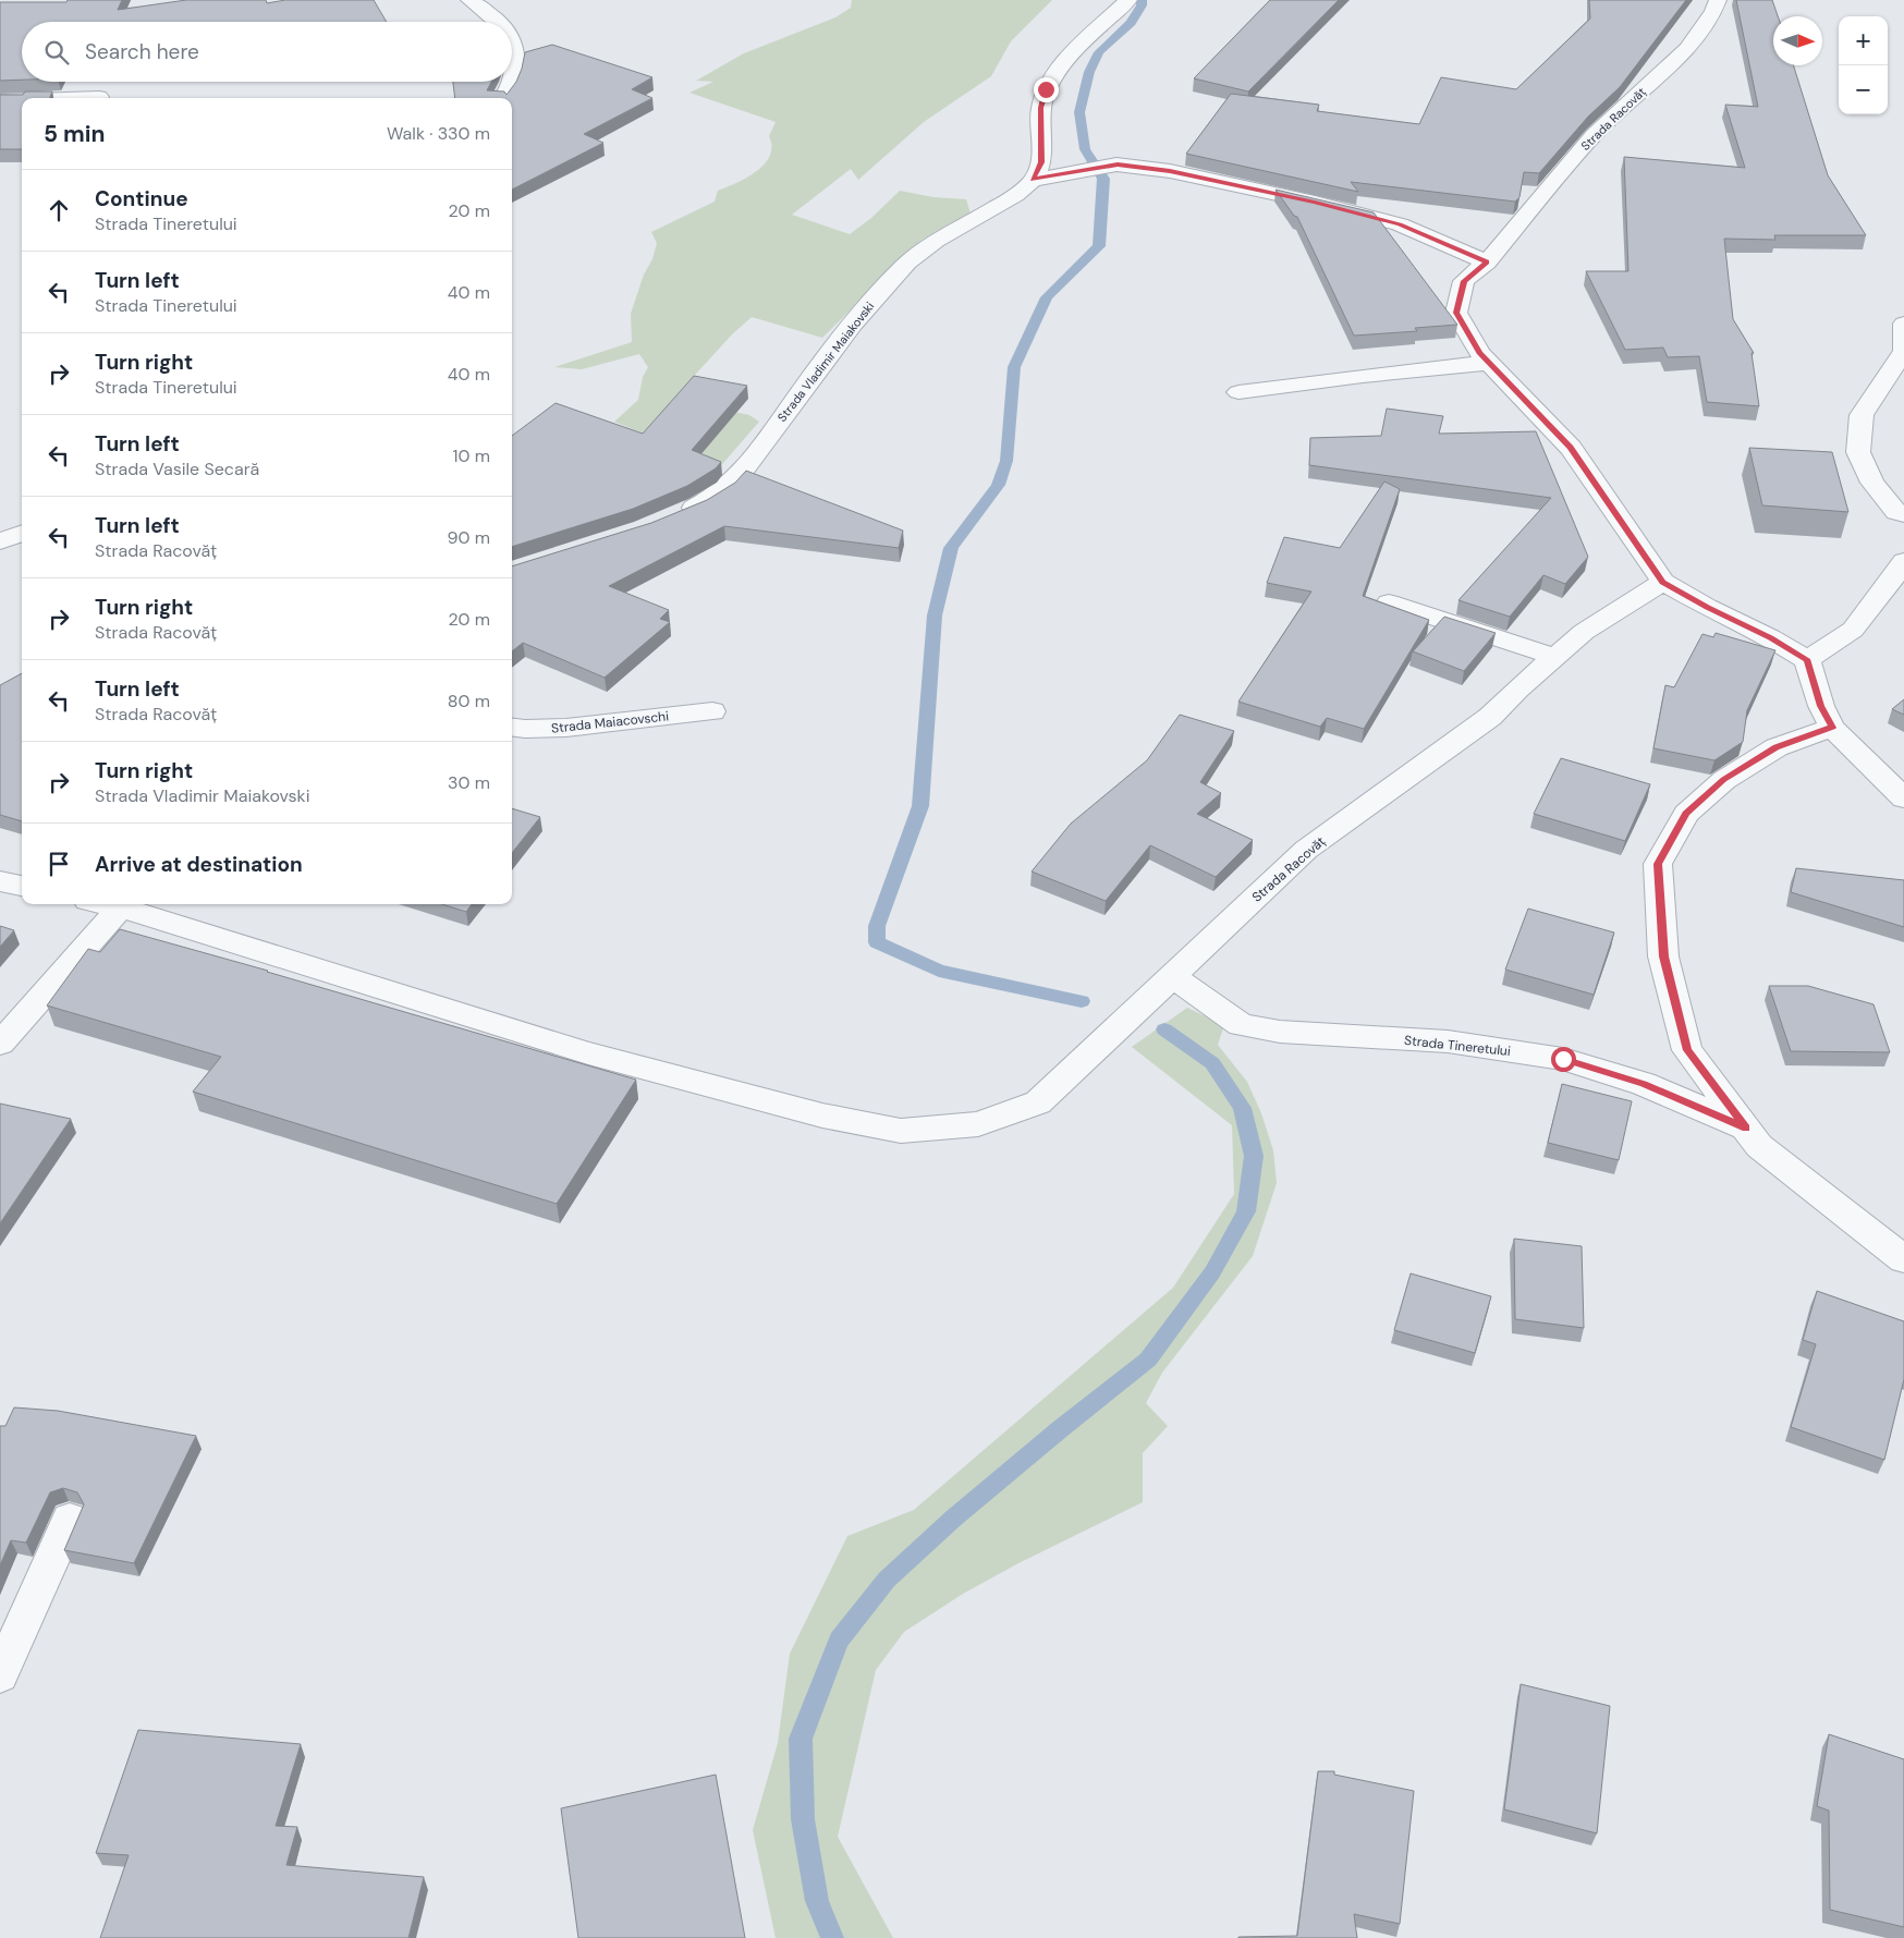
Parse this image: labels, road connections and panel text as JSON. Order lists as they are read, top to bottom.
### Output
{
  "streets": {
    "street": [
      "Strada Racovăț",
      "Strada Vladimir Maiakovski",
      "Strada Maiacovschi",
      "Strada Tineretului"
    ]
  },
  "crossings": [
    ["Strada Racovăț", "Strada Tineretului"]
  ],
  "north": "right",
  "page": {
    "map_buttons": ["+", "−"],
    "search": "Search here",
    "heading": ["5 min", "Walk · 330 m"],
    "list": [
      ["Continue", "Strada Tineretului", "20 m"],
      ["Turn left", "Strada Tineretului", "40 m"],
      ["Turn right", "Strada Tineretului", "40 m"],
      ["Turn left", "Strada Vasile Secară", "10 m"],
      ["Turn left", "Strada Racovăț", "90 m"],
      ["Turn right", "Strada Racovăț", "20 m"],
      ["Turn left", "Strada Racovăț", "80 m"],
      ["Turn right", "Strada Vladimir Maiakovski", "30 m"],
      "Arrive at destination"
    ]
  }
}
